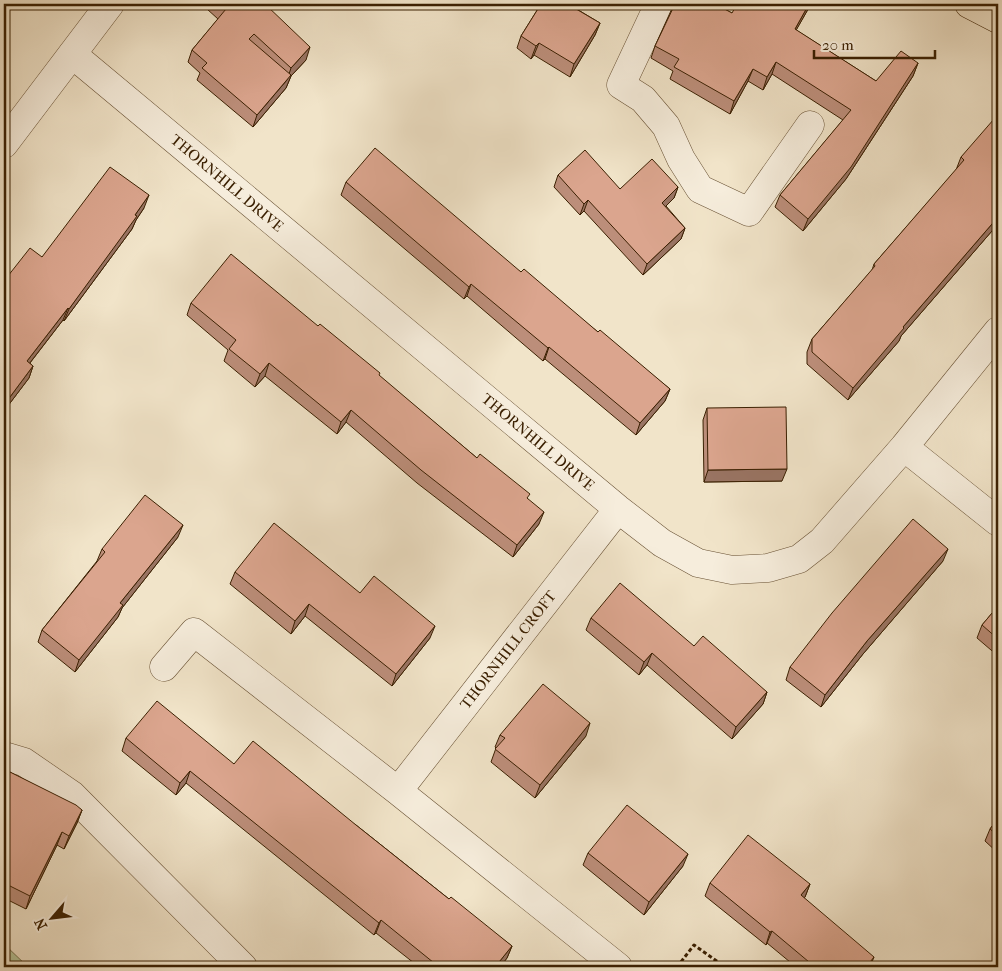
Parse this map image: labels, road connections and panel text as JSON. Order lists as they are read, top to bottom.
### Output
{
  "streets": {
    "street": ["THORNHILL DRIVE", "THORNHILL CROFT"]
  },
  "crossings": [
    ["THORNHILL DRIVE", "THORNHILL CROFT"]
  ],
  "scale_bar": "20 m",
  "north": "bottom left"
}
